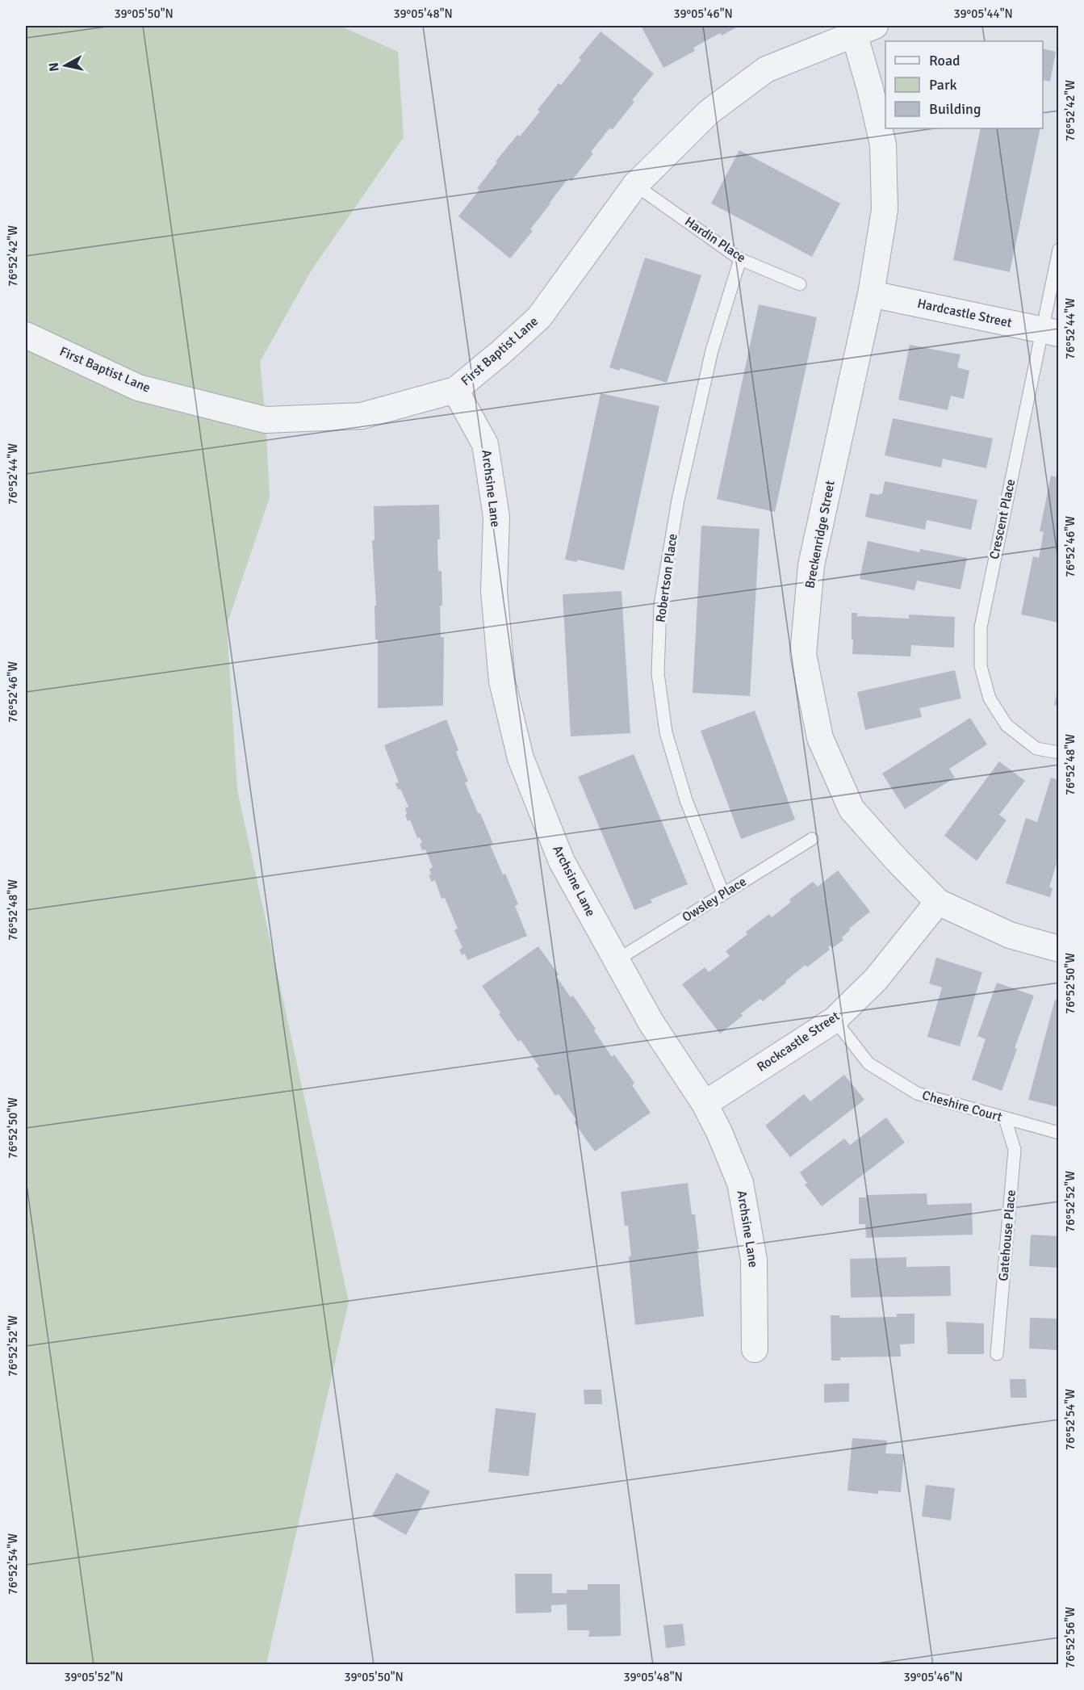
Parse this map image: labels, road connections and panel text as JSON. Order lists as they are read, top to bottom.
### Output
{
  "streets": {
    "street": [
      "Hardcastle Street",
      "First Baptist Lane",
      "Archsine Lane",
      "Breckenridge Street",
      "Rockcastle Street"
    ],
    "lane": [
      "Hardin Place",
      "Crescent Place",
      "Robertson Place",
      "Owsley Place",
      "Cheshire Court",
      "Gatehouse Place"
    ]
  },
  "crossings": [
    ["Hardin Place", "First Baptist Lane"],
    ["Hardin Place", "Robertson Place"],
    ["Hardcastle Street", "Crescent Place"],
    ["Hardcastle Street", "Breckenridge Street"],
    ["First Baptist Lane", "Archsine Lane"],
    ["First Baptist Lane", "Breckenridge Street"],
    ["Archsine Lane", "Owsley Place"],
    ["Archsine Lane", "Rockcastle Street"],
    ["Breckenridge Street", "Rockcastle Street"],
    ["Robertson Place", "Owsley Place"],
    ["Rockcastle Street", "Cheshire Court"],
    ["Cheshire Court", "Gatehouse Place"]
  ],
  "legend": ["Road", "Park", "Building"],
  "north": "left",
  "coordinates": [
    "39°05'50\"N",
    "39°05'48\"N",
    "39°05'46\"N",
    "39°05'44\"N",
    "76°52'42\"W",
    "76°52'44\"W",
    "76°52'46\"W",
    "76°52'48\"W",
    "76°52'50\"W",
    "76°52'52\"W",
    "76°52'54\"W",
    "76°52'56\"W",
    "39°05'52\"N"
  ]
}
